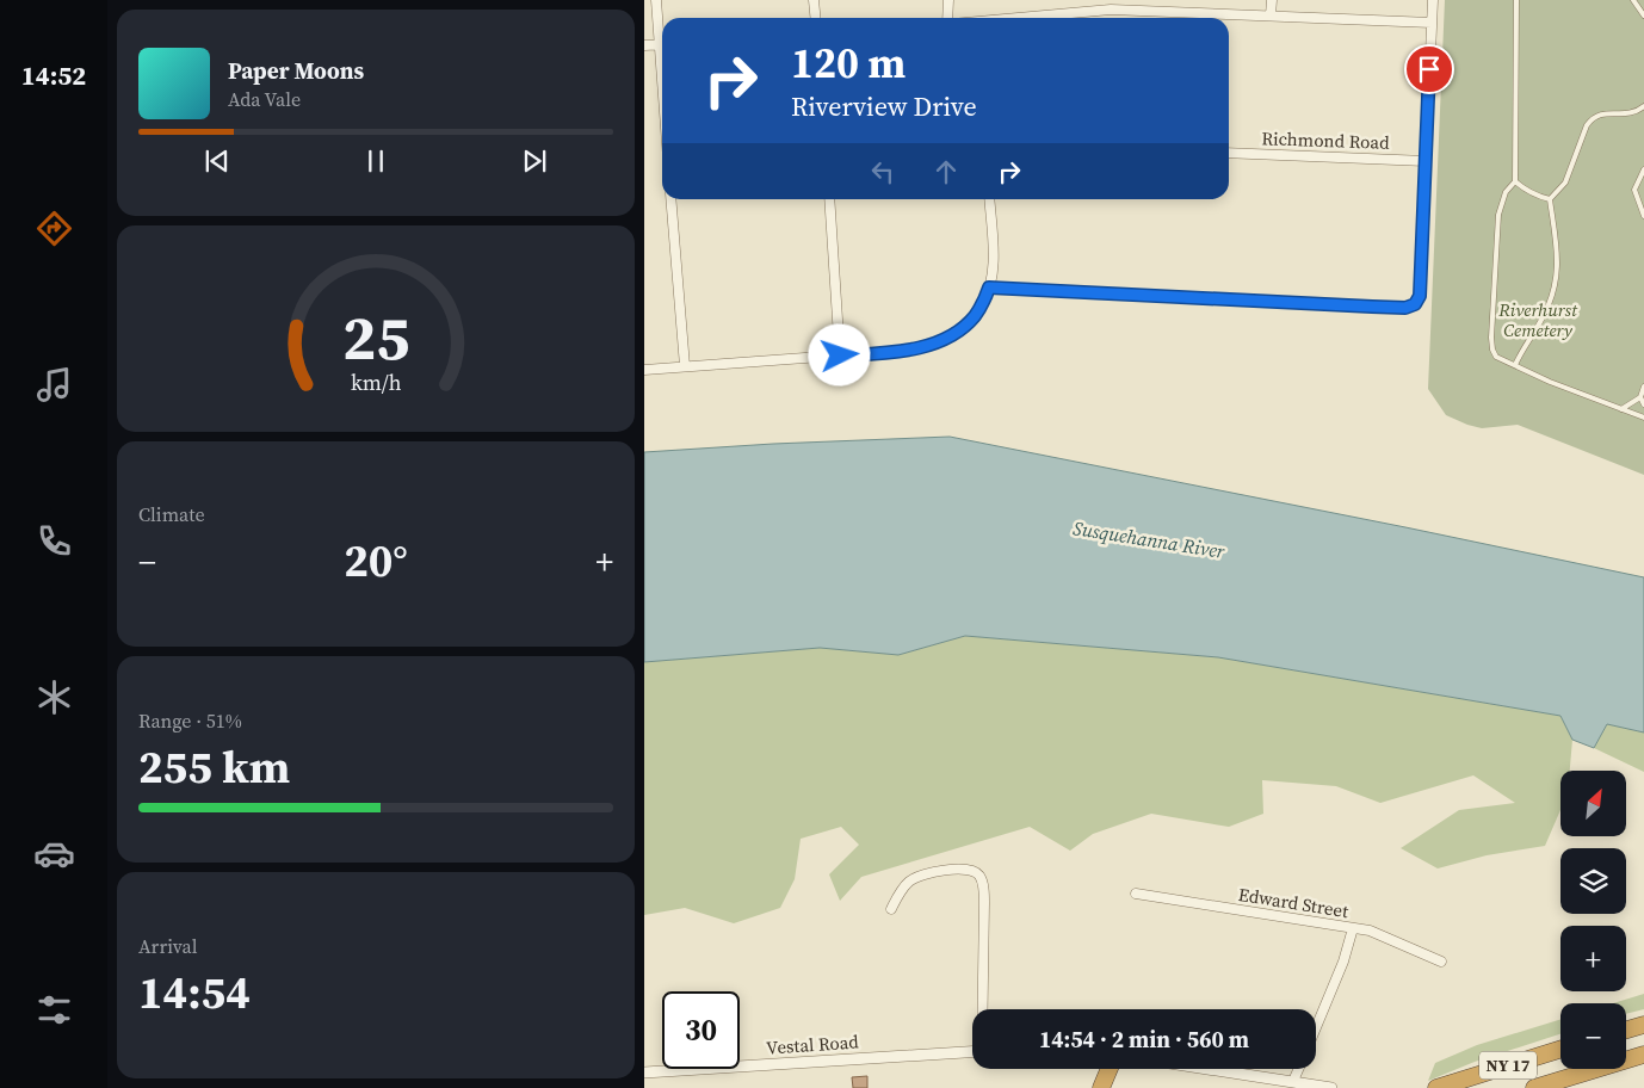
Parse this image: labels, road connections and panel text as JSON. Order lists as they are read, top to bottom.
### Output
{
  "streets": {
    "highway": ["NY 17"],
    "street": ["Richmond Road", "Edward Street", "Vestal Road"]
  },
  "water": ["Susquehanna River"],
  "parks": ["Riverhurst Cemetery"],
  "north": "top right",
  "page": {
    "tabs": "14:52",
    "turn": ["120 m", "Riverview Drive"],
    "song": ["Paper Moons", "Ada Vale"],
    "tile": [
      "Climate",
      ["Range · 51%", "255 km"],
      ["Arrival", "14:54"]
    ],
    "heat": ["−", "20°", "+"],
    "map_buttons": ["+", "−"],
    "limit": "30",
    "trip": "14:54 · 2 min · 560 m",
    "gauge": ["25", "km/h"]
  }
}
